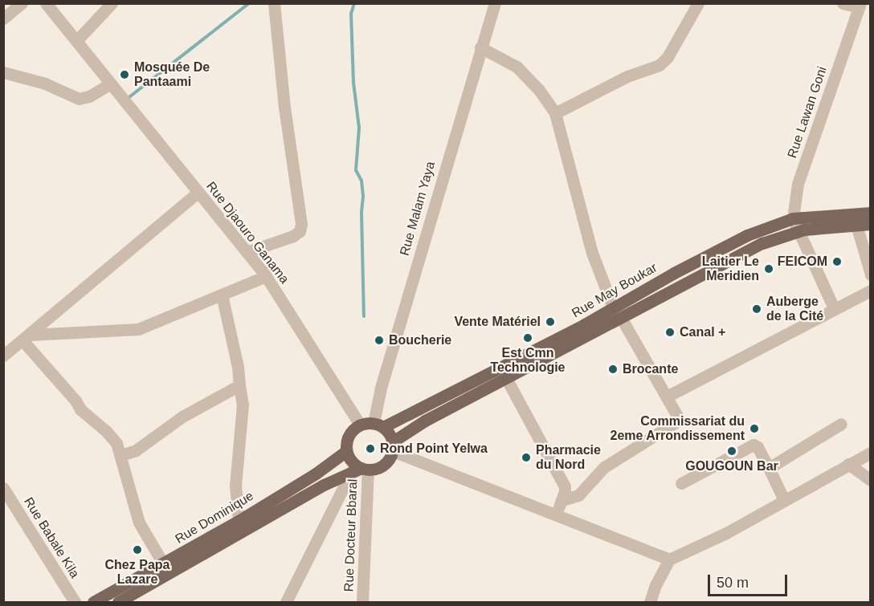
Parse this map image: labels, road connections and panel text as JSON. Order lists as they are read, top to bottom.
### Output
{
  "streets": {
    "main road": ["Rue May Boukar", "Rue Dominique"],
    "street": [
      "Rue Lawan Goni",
      "Rue Malam Yaya",
      "Rue Djaouro Ganama",
      "Rue Docteur Bbaral",
      "Rue Babale Kila"
    ]
  },
  "crossings": [
    ["Rue Lawan Goni", "Rue May Boukar"],
    ["Rue Malam Yaya", "Rue Djaouro Ganama"],
    ["Rue Malam Yaya", "Rue May Boukar"],
    ["Rue Malam Yaya", "Rue Dominique"],
    ["Rue Malam Yaya", "Rue Docteur Bbaral"],
    ["Rue Djaouro Ganama", "Rue May Boukar"],
    ["Rue Djaouro Ganama", "Rue Dominique"],
    ["Rue Djaouro Ganama", "Rue Docteur Bbaral"],
    ["Rue May Boukar", "Rue Dominique"],
    ["Rue May Boukar", "Rue Docteur Bbaral"],
    ["Rue Dominique", "Rue Docteur Bbaral"]
  ],
  "places": [
    "Mosquée De Pantaami",
    "FEICOM",
    "Laitier Le Meridien",
    "Auberge de la Cité",
    "Vente Matériel",
    "Canal +",
    "Est Cmn Technologie",
    "Boucherie",
    "Brocante",
    "Commissariat du 2eme Arrondissement",
    "Rond Point Yelwa",
    "GOUGOUN Bar",
    "Pharmacie du Nord",
    "Chez Papa Lazare"
  ],
  "scale_bar": "50 m"
}
